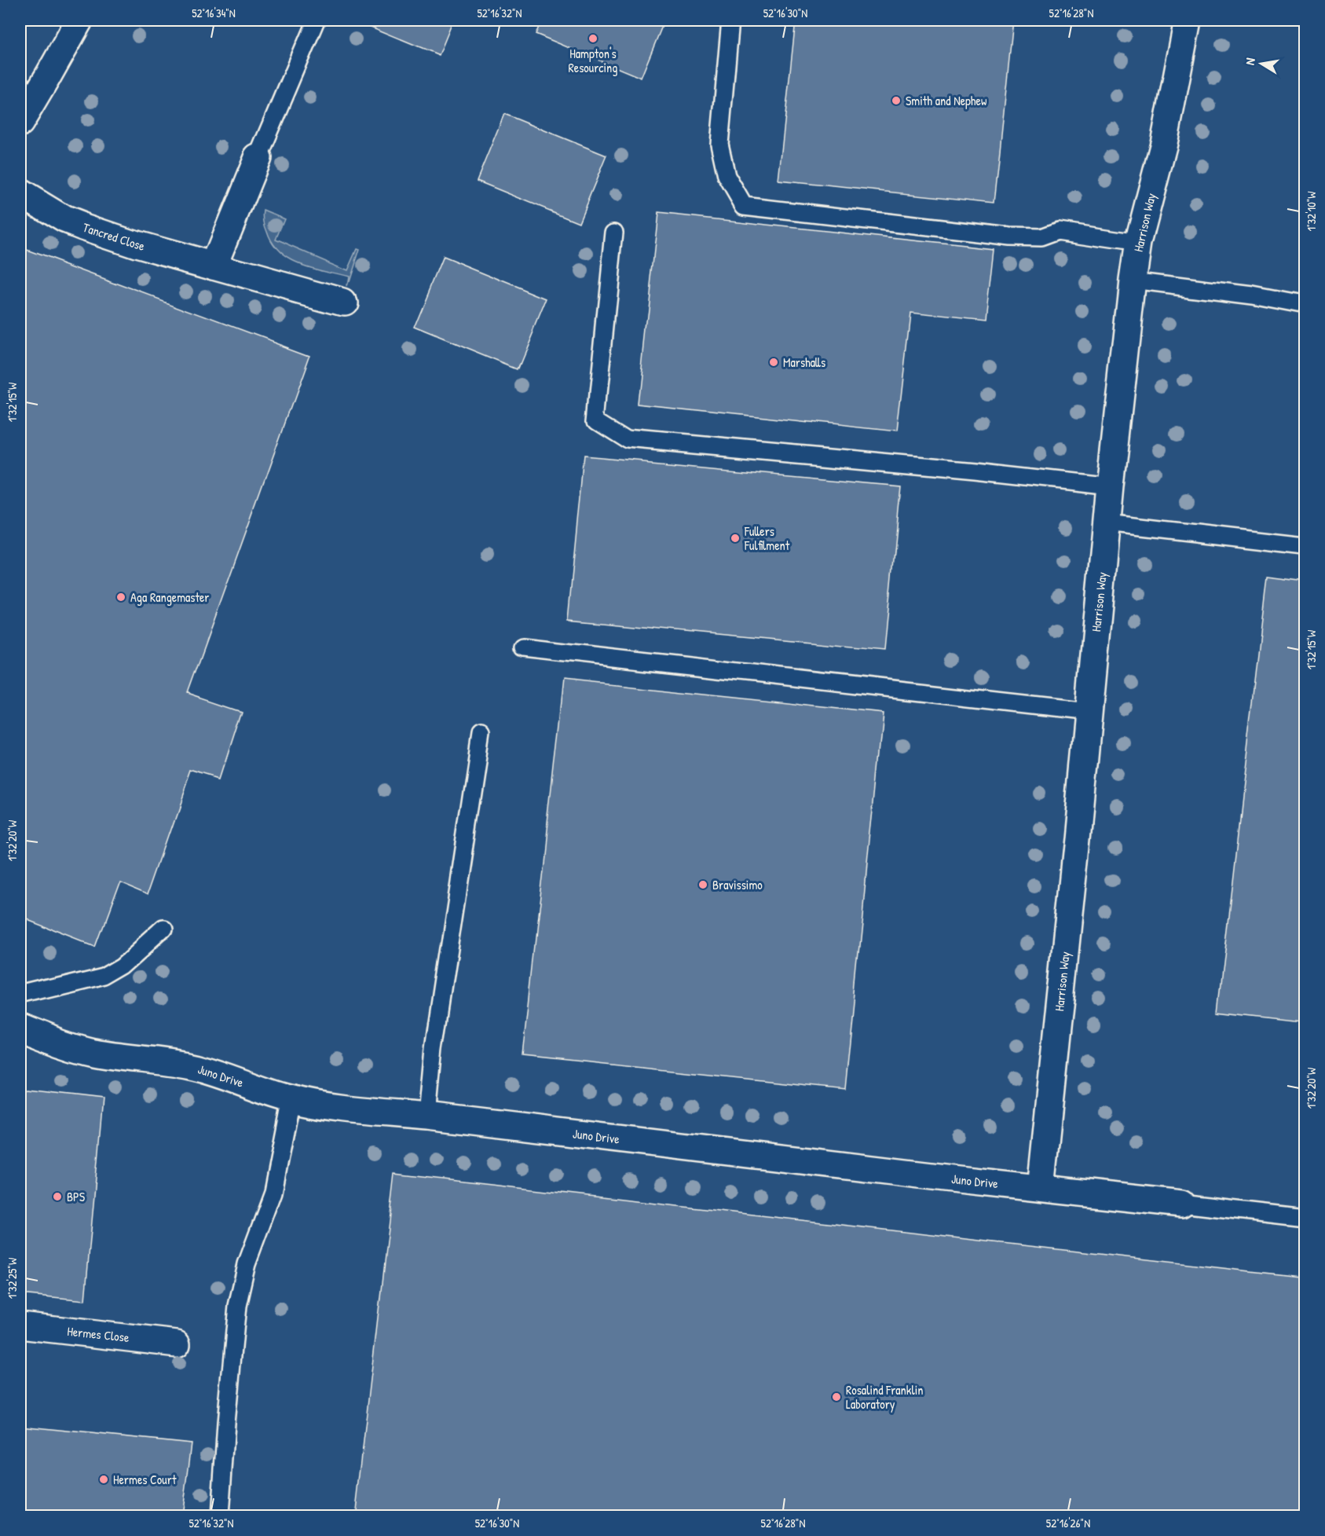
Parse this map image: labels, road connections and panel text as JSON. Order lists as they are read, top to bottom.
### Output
{
  "streets": {
    "street": [
      "Harrison Way",
      "Tancred Close",
      "Juno Drive",
      "Hermes Close"
    ]
  },
  "crossings": [
    ["Harrison Way", "Juno Drive"]
  ],
  "places": [
    "Hampton's Resourcing",
    "Smith and Nephew",
    "Marshalls",
    "Fullers Fulfilment",
    "Aga Rangemaster",
    "Bravissimo",
    "BPS",
    "Rosalind Franklin Laboratory",
    "Hermes Court"
  ],
  "north": "left",
  "coordinates": [
    "52°16'34\"N",
    "52°16'32\"N",
    "52°16'30\"N",
    "52°16'28\"N",
    "1°32'10\"W",
    "1°32'15\"W",
    "1°32'20\"W",
    "1°32'25\"W",
    "52°16'26\"N"
  ]
}
